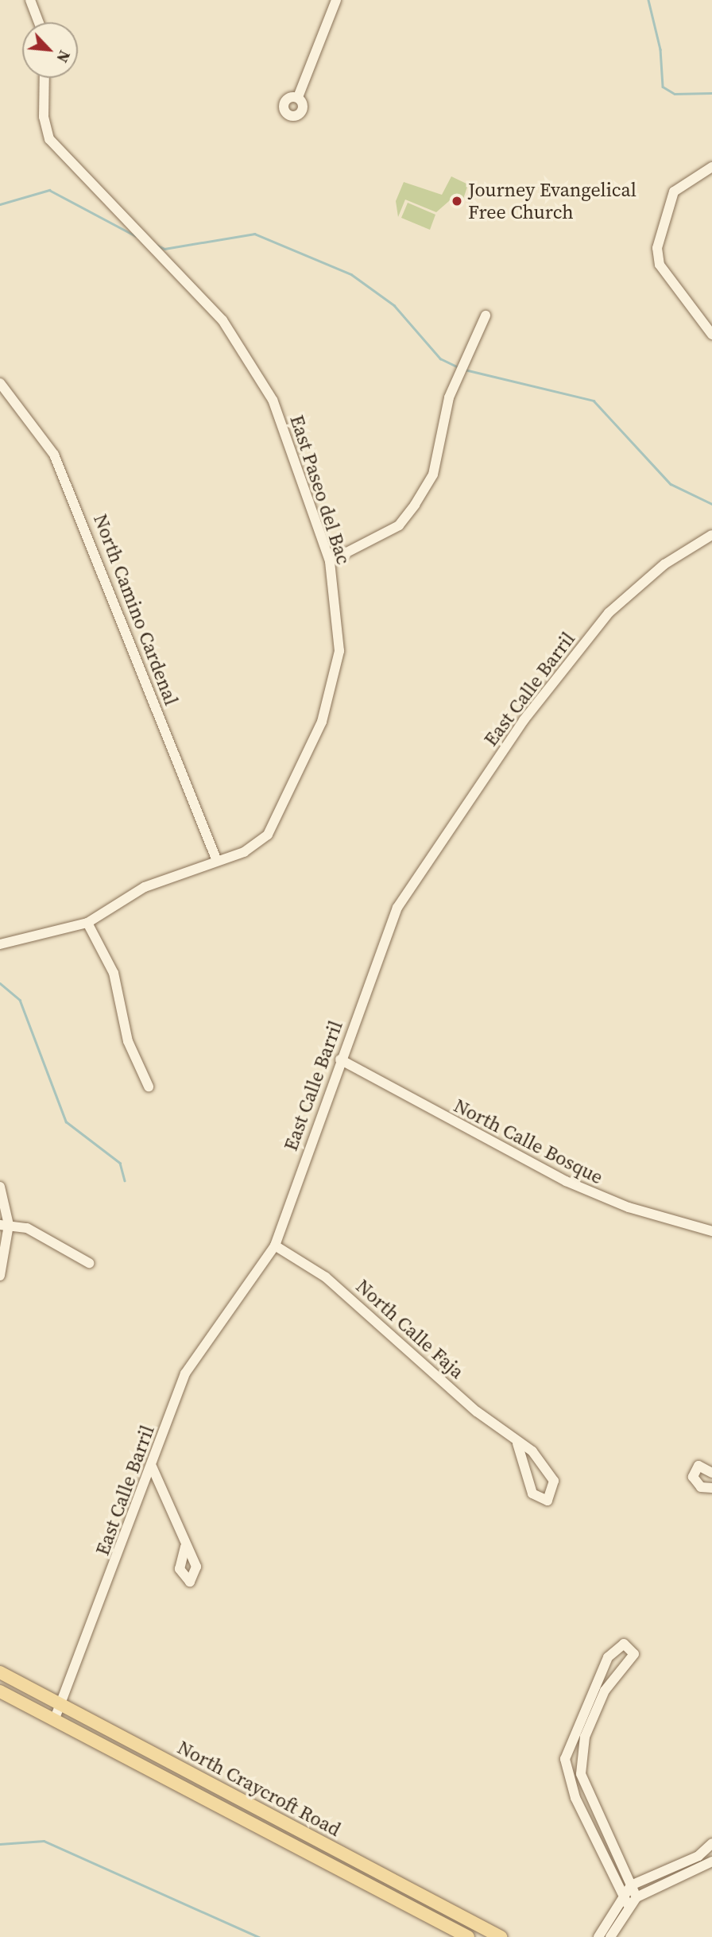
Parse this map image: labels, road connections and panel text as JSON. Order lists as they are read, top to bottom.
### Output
{
  "streets": {
    "main road": ["North Craycroft Road"],
    "street": [
      "East Paseo del Bac",
      "North Camino Cardenal",
      "East Calle Barril",
      "North Calle Bosque",
      "North Calle Faja"
    ]
  },
  "crossings": [
    ["East Paseo del Bac", "North Camino Cardenal"],
    ["East Calle Barril", "North Calle Bosque"],
    ["East Calle Barril", "North Calle Faja"],
    ["East Calle Barril", "North Craycroft Road"]
  ],
  "places": ["Journey Evangelical Free Church"],
  "north": "bottom right"
}
